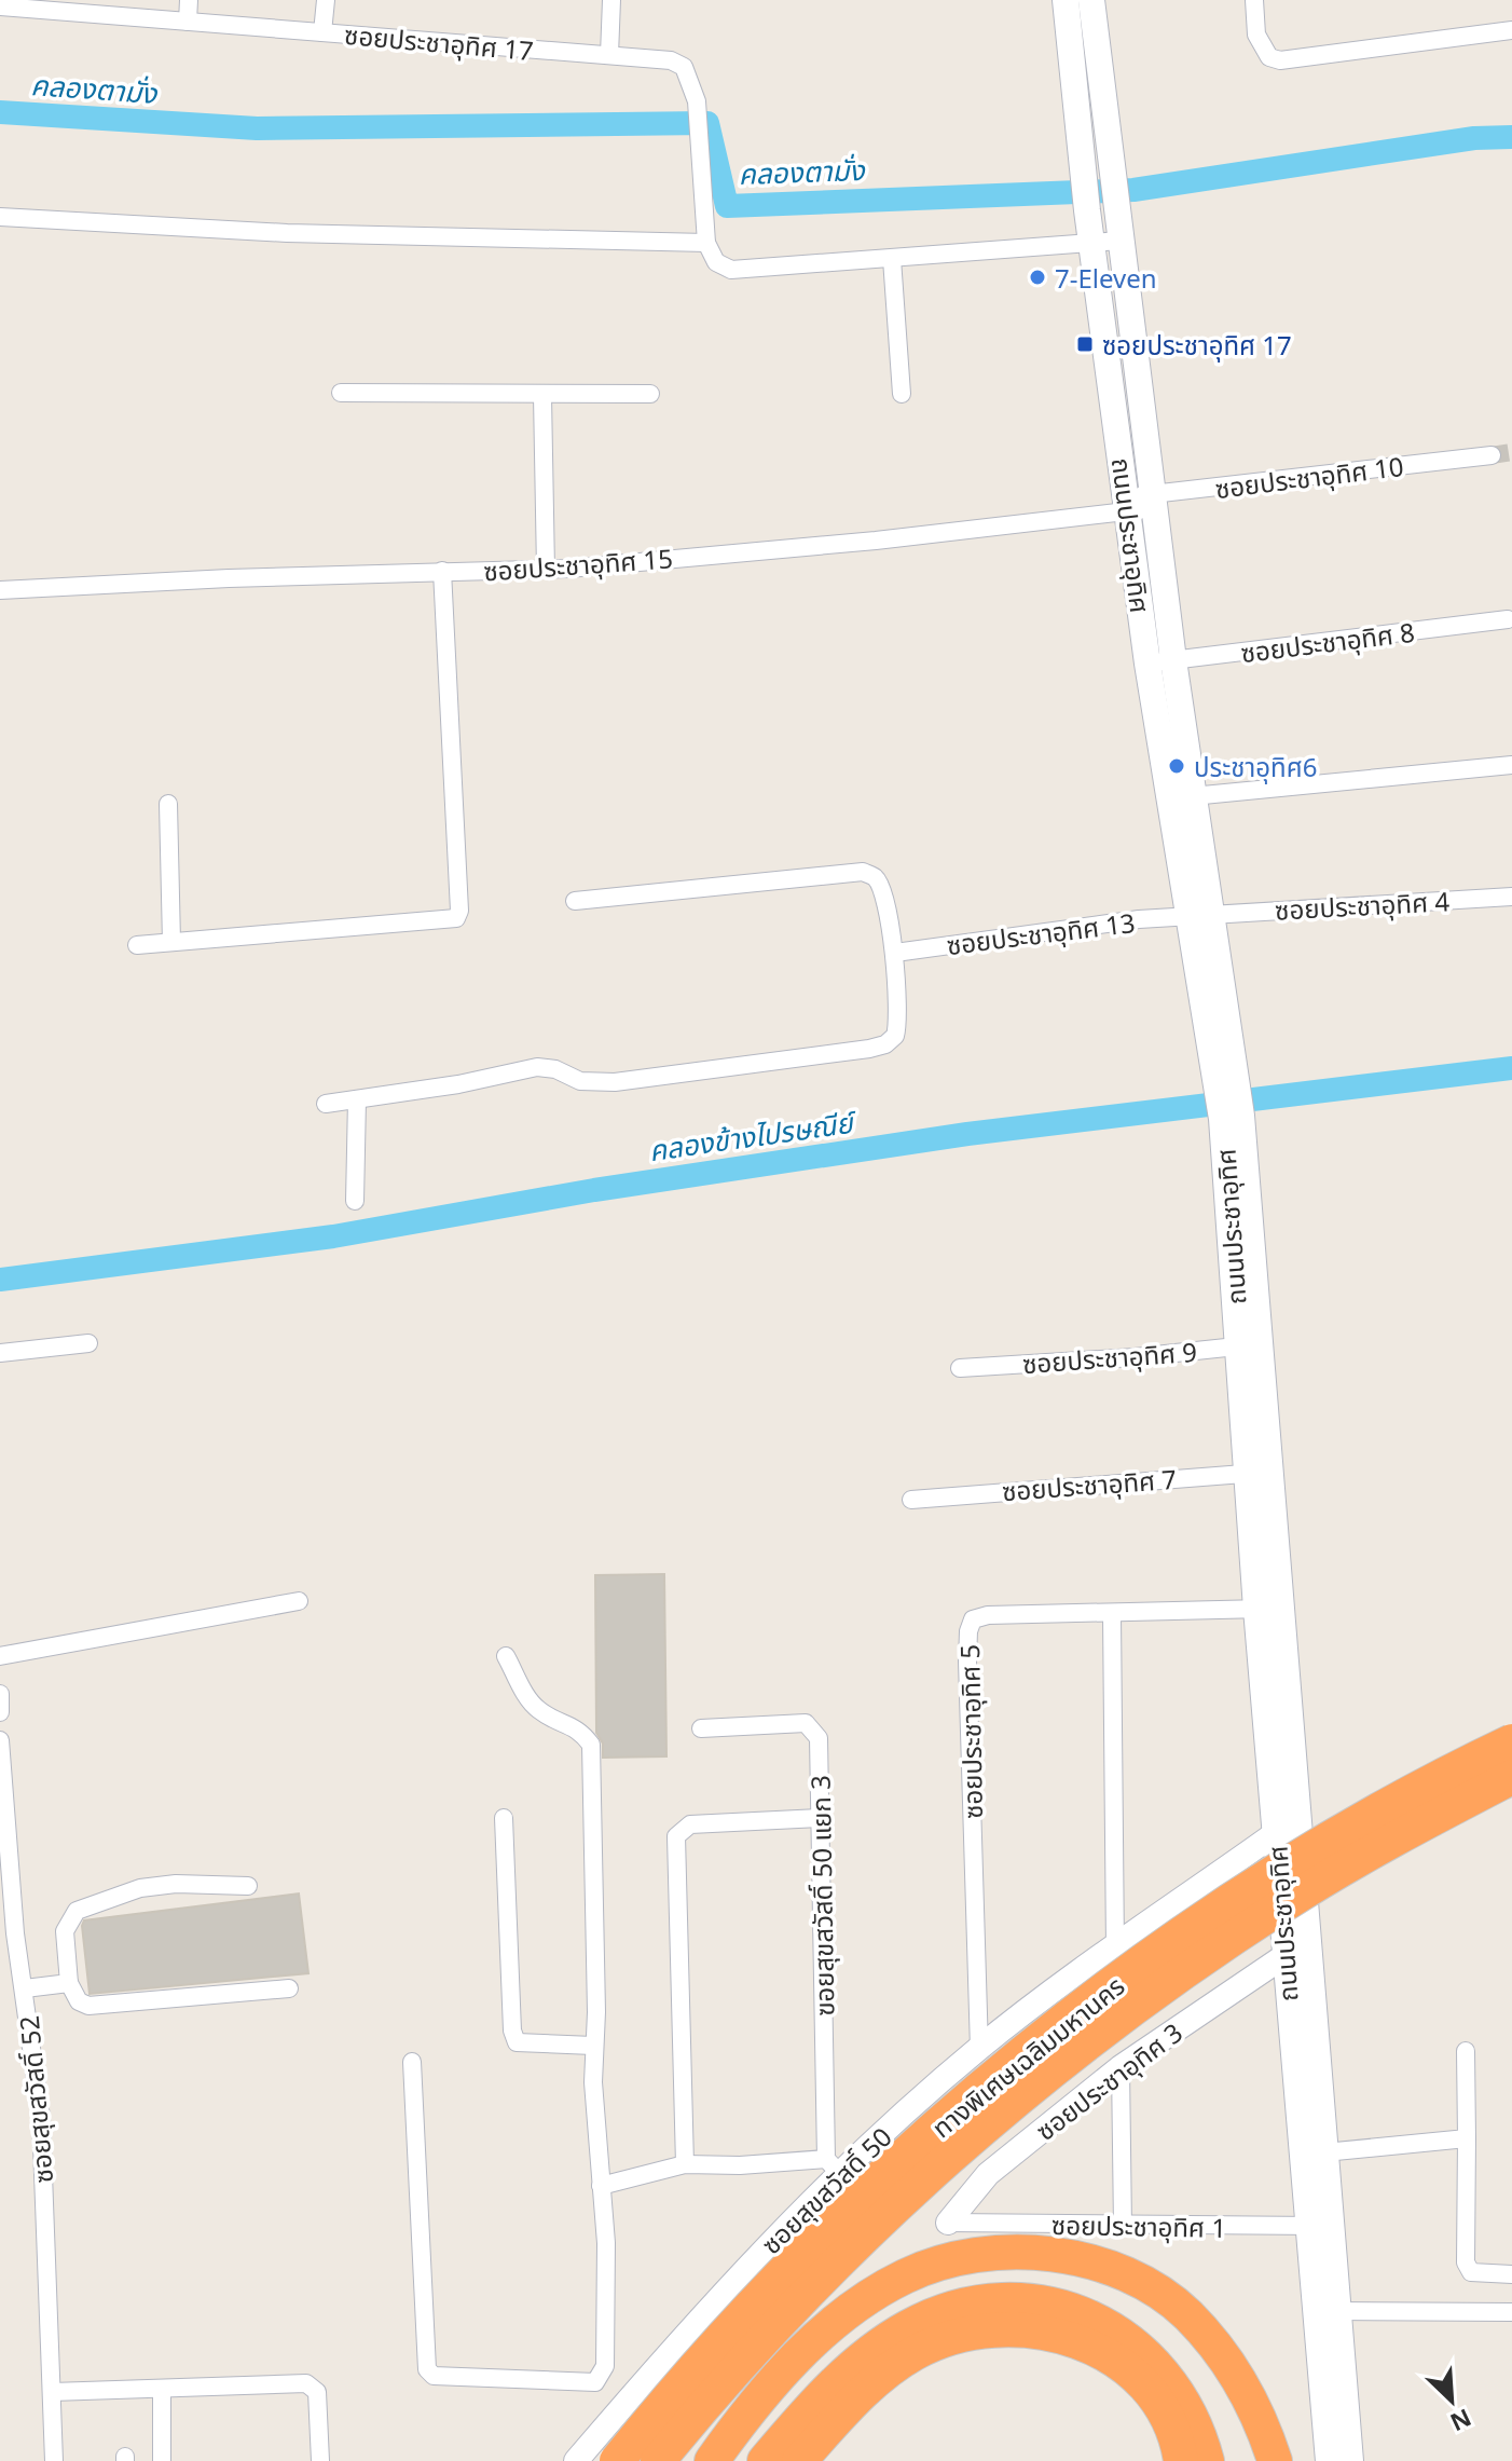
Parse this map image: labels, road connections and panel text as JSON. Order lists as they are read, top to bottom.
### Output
{
  "streets": {
    "highway": ["ทางพิเศษเฉลิมมหานคร"],
    "main road": ["ถนนประชาอุทิศ"],
    "street": [
      "ซอยประชาอุทิศ 17",
      "ซอยประชาอุทิศ 10",
      "ซอยประชาอุทิศ 15",
      "ซอยประชาอุทิศ 8",
      "ซอยประชาอุทิศ 4",
      "ซอยประชาอุทิศ 13",
      "ซอยประชาอุทิศ 9",
      "ซอยประชาอุทิศ 7",
      "ซอยประชาอุทิศ 5",
      "ฃอยสุขสวัสดิ์ 50 แยก 3",
      "ซอยประชาอุทิศ 3",
      "ซอยสุขสวัสดิ์ 52",
      "ซอยสุขสวัสดิ์ 50",
      "ซอยประชาอุทิศ 1"
    ]
  },
  "crossings": [
    ["ซอยประชาอุทิศ 10", "ถนนประชาอุทิศ"],
    ["ซอยประชาอุทิศ 10", "ซอยประชาอุทิศ 15"],
    ["ถนนประชาอุทิศ", "ซอยประชาอุทิศ 15"],
    ["ถนนประชาอุทิศ", "ซอยประชาอุทิศ 8"],
    ["ถนนประชาอุทิศ", "ซอยประชาอุทิศ 4"],
    ["ถนนประชาอุทิศ", "ซอยประชาอุทิศ 13"],
    ["ถนนประชาอุทิศ", "ซอยประชาอุทิศ 9"],
    ["ถนนประชาอุทิศ", "ซอยประชาอุทิศ 7"],
    ["ถนนประชาอุทิศ", "ซอยประชาอุทิศ 5"],
    ["ถนนประชาอุทิศ", "ซอยประชาอุทิศ 3"],
    ["ถนนประชาอุทิศ", "ซอยสุขสวัสดิ์ 50"],
    ["ถนนประชาอุทิศ", "ซอยประชาอุทิศ 1"],
    ["ซอยประชาอุทิศ 4", "ซอยประชาอุทิศ 13"],
    ["ซอยประชาอุทิศ 5", "ซอยสุขสวัสดิ์ 50"],
    ["ฃอยสุขสวัสดิ์ 50 แยก 3", "ซอยสุขสวัสดิ์ 50"],
    ["ซอยประชาอุทิศ 3", "ซอยประชาอุทิศ 1"]
  ],
  "water": ["คลองตามั่ง", "คลองข้างไปรษณีย์"],
  "places": {
    "other": ["7-Eleven", "ประชาอุทิศ6"],
    "transit": ["ซอยประชาอุทิศ 17"]
  },
  "north": "bottom right"
}
